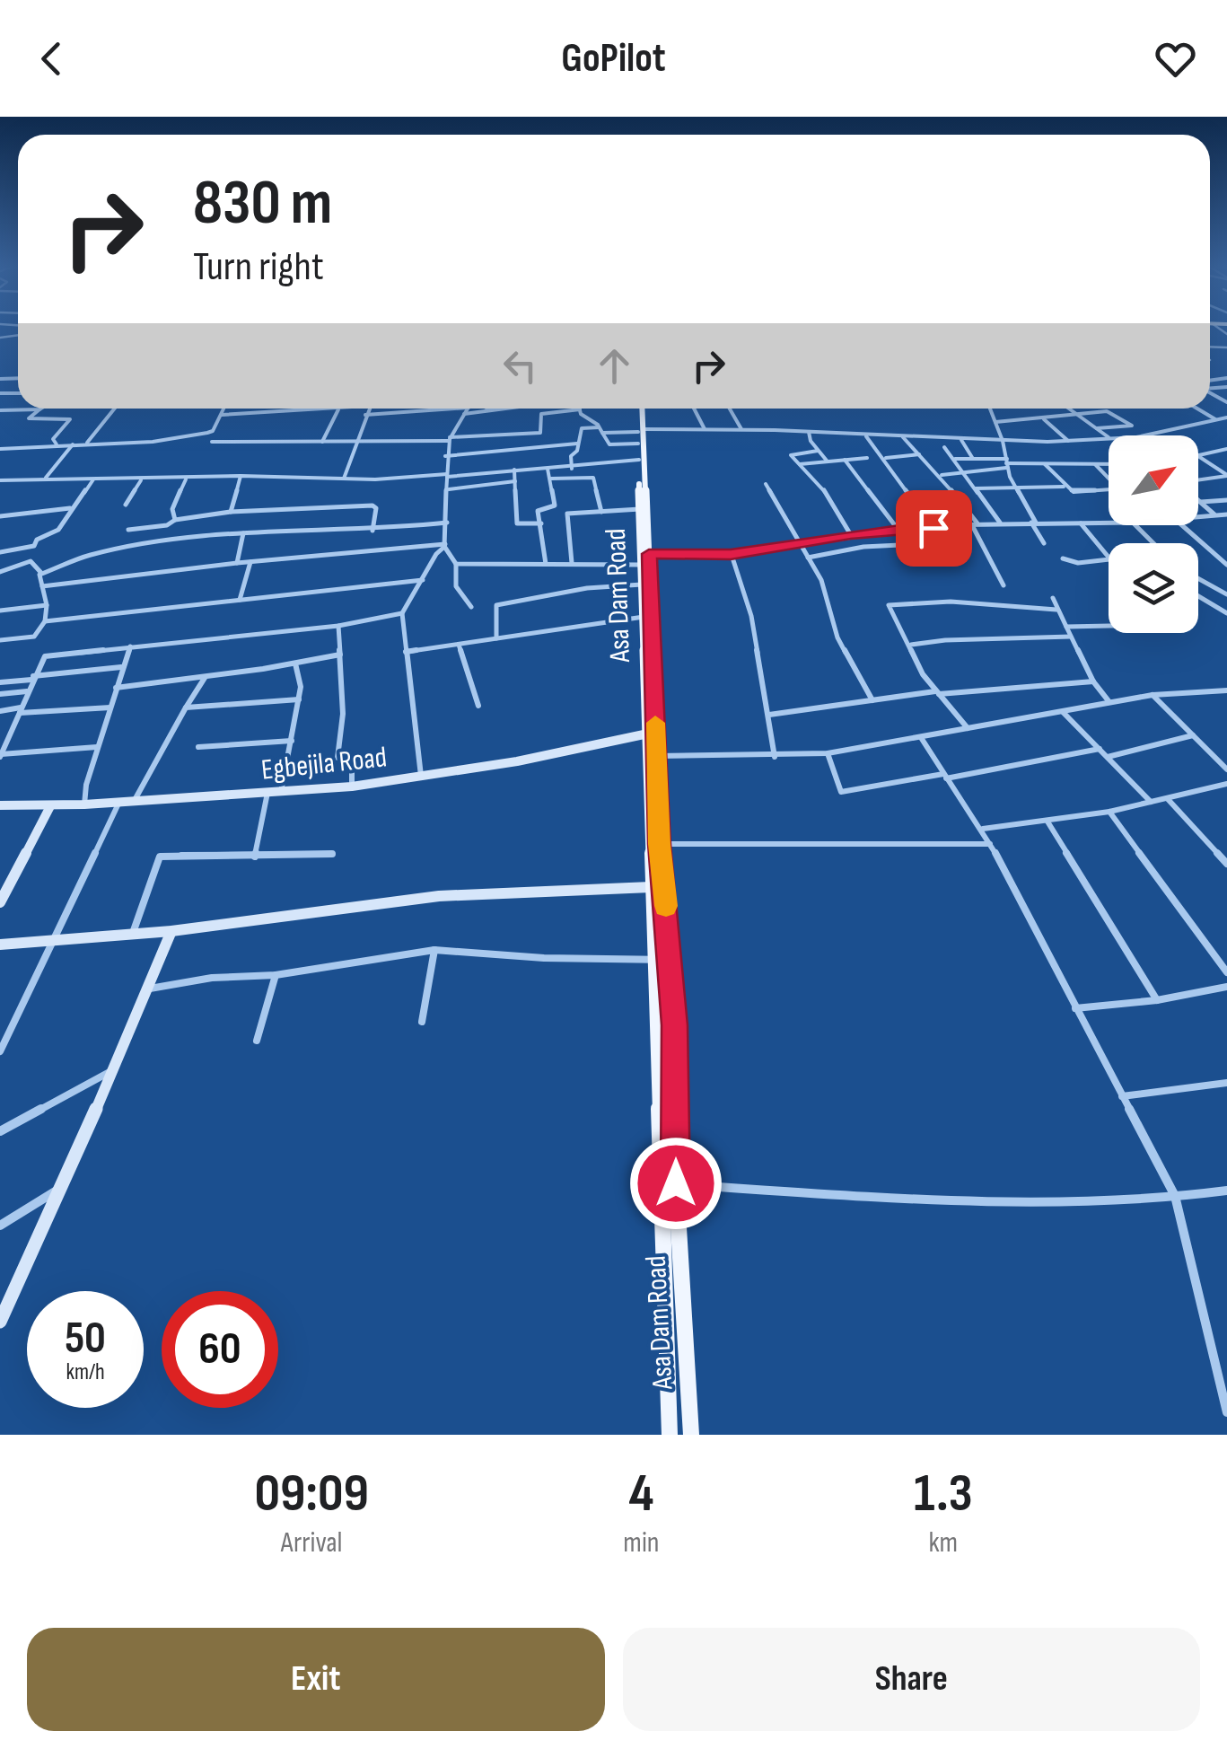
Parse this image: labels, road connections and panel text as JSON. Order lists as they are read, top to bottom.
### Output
{
  "streets": {
    "main road": ["Asa Dam Road"],
    "street": ["Egbejila Road"]
  },
  "crossings": [
    ["Asa Dam Road", "Egbejila Road"]
  ],
  "north": "top right",
  "page": {
    "header": "GoPilot",
    "turn": ["830 m", "Turn right"],
    "speed": "50 km/h",
    "limit": "60",
    "eta": [
      "09:09",
      "Arrival",
      "4",
      "min",
      "1.3",
      "km"
    ],
    "buttons": ["Exit", "Share"]
  }
}
